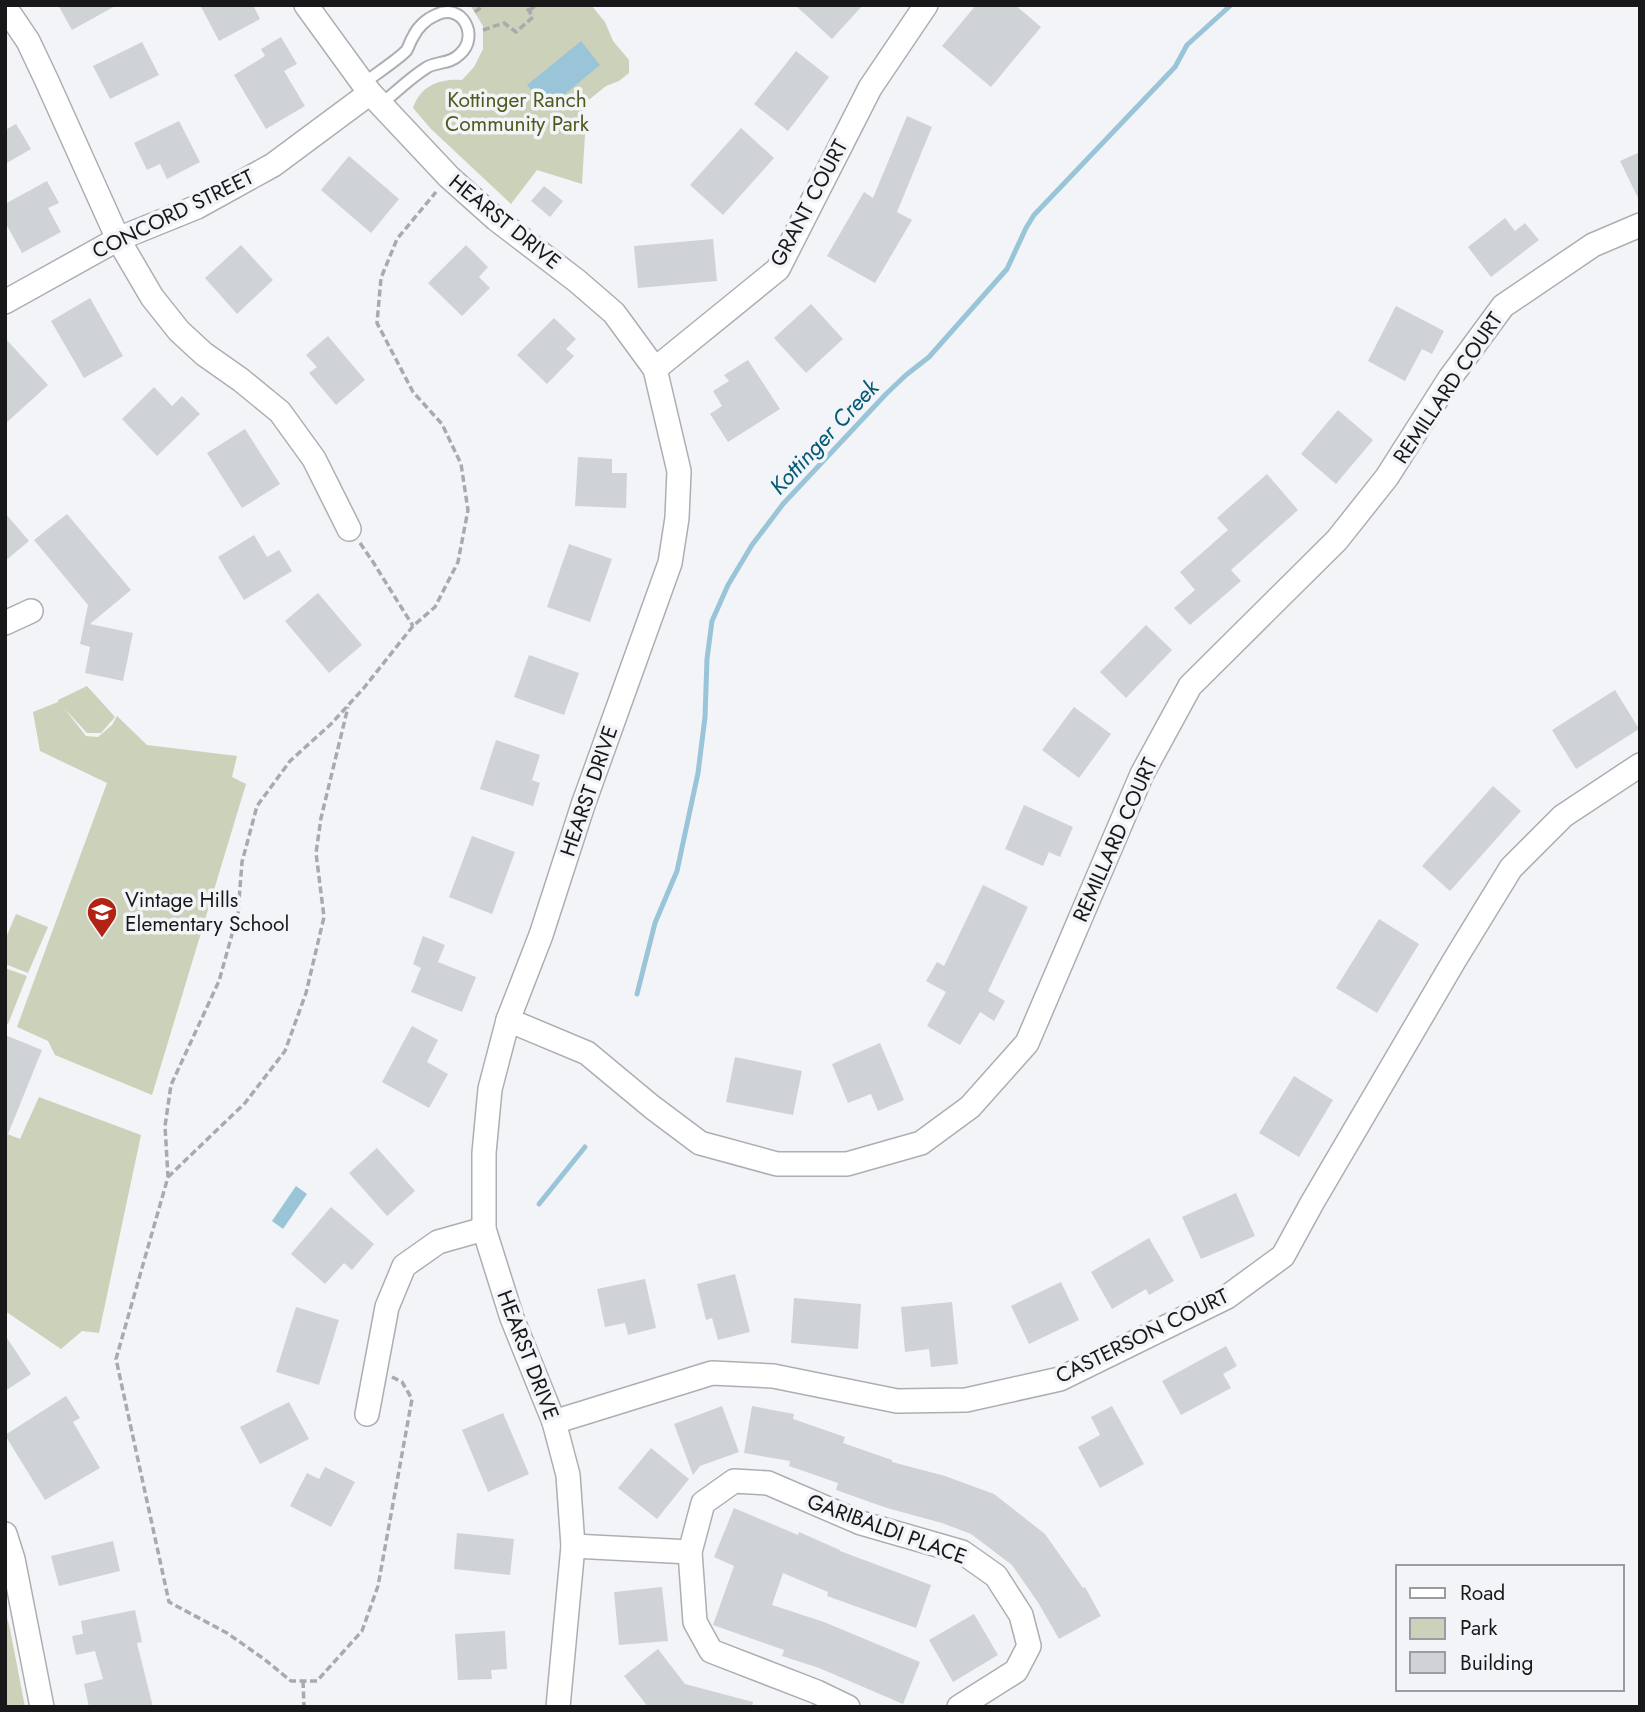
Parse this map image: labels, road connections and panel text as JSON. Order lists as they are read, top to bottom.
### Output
{
  "streets": {
    "street": [
      "GRANT COURT",
      "CONCORD STREET",
      "HEARST DRIVE",
      "REMILLARD COURT",
      "CASTERSON COURT",
      "GARIBALDI PLACE"
    ]
  },
  "crossings": [
    ["GRANT COURT", "HEARST DRIVE"],
    ["CONCORD STREET", "HEARST DRIVE"],
    ["HEARST DRIVE", "REMILLARD COURT"],
    ["HEARST DRIVE", "CASTERSON COURT"]
  ],
  "water": ["Kottinger Creek"],
  "parks": ["Kottinger Ranch Community Park"],
  "places": {
    "school or university": ["Vintage Hills Elementary School"]
  },
  "legend": ["Road", "Park", "Building"]
}
